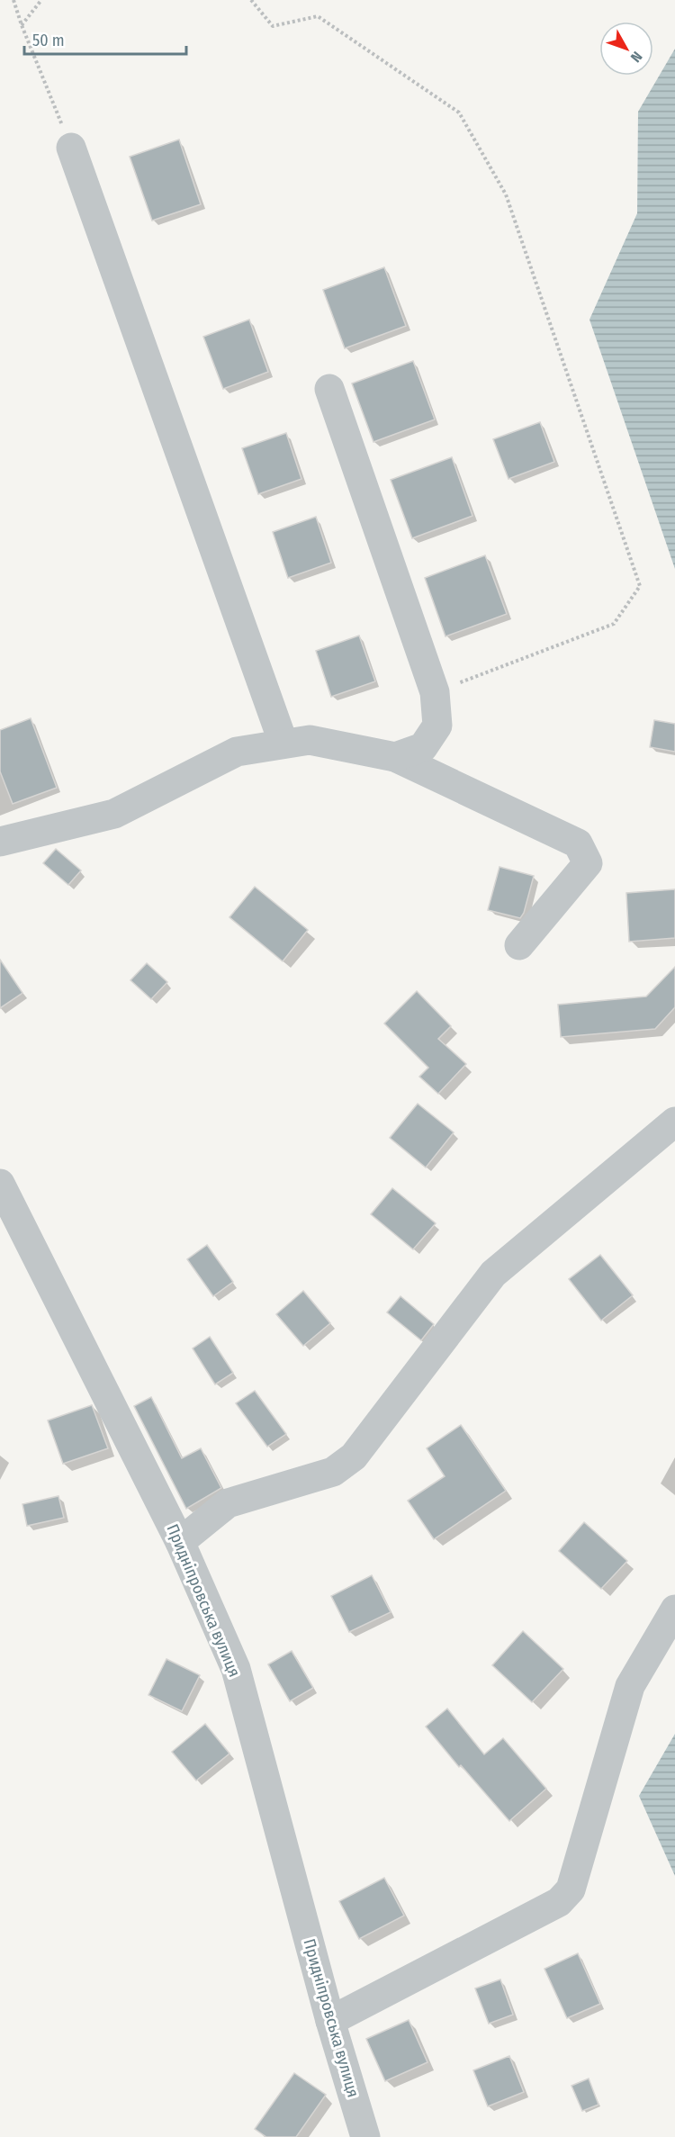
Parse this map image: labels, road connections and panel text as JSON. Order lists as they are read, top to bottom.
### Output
{
  "streets": {
    "street": ["Придніпровська вулиця"]
  },
  "scale_bar": "50 m",
  "north": "bottom right"
}
